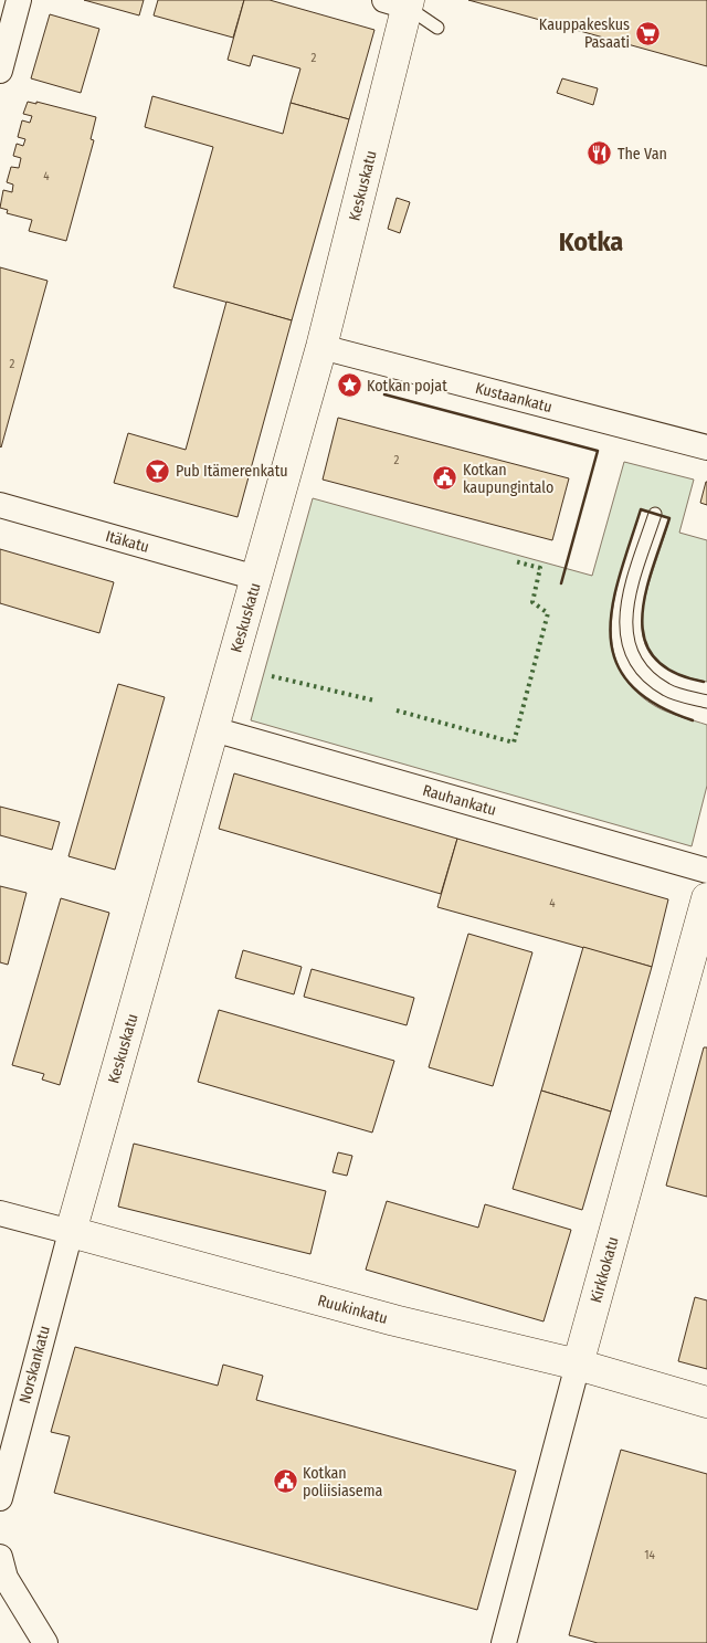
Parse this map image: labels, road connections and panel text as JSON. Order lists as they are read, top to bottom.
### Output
{
  "streets": {
    "main road": ["Keskuskatu", "Kirkkokatu", "Ruukinkatu"],
    "street": [
      "Kustaankatu",
      "Itäkatu",
      "Rauhankatu",
      "Norskankatu"
    ]
  },
  "crossings": [
    ["Keskuskatu", "Kustaankatu"],
    ["Keskuskatu", "Itäkatu"],
    ["Keskuskatu", "Rauhankatu"],
    ["Keskuskatu", "Ruukinkatu"],
    ["Keskuskatu", "Norskankatu"],
    ["Kirkkokatu", "Ruukinkatu"],
    ["Ruukinkatu", "Norskankatu"]
  ],
  "districts": ["Kotka"],
  "places": {
    "supermarket": ["Kauppakeskus Pasaati"],
    "restaurant": ["The Van"],
    "place": ["Kotkan pojat"],
    "bar": ["Pub Itämerenkatu"],
    "public building": ["Kotkan kaupungintalo", "Kotkan poliisiasema"]
  },
  "house_numbers": [
    "2",
    "4",
    "2",
    "2",
    "4",
    "14"
  ]
}
